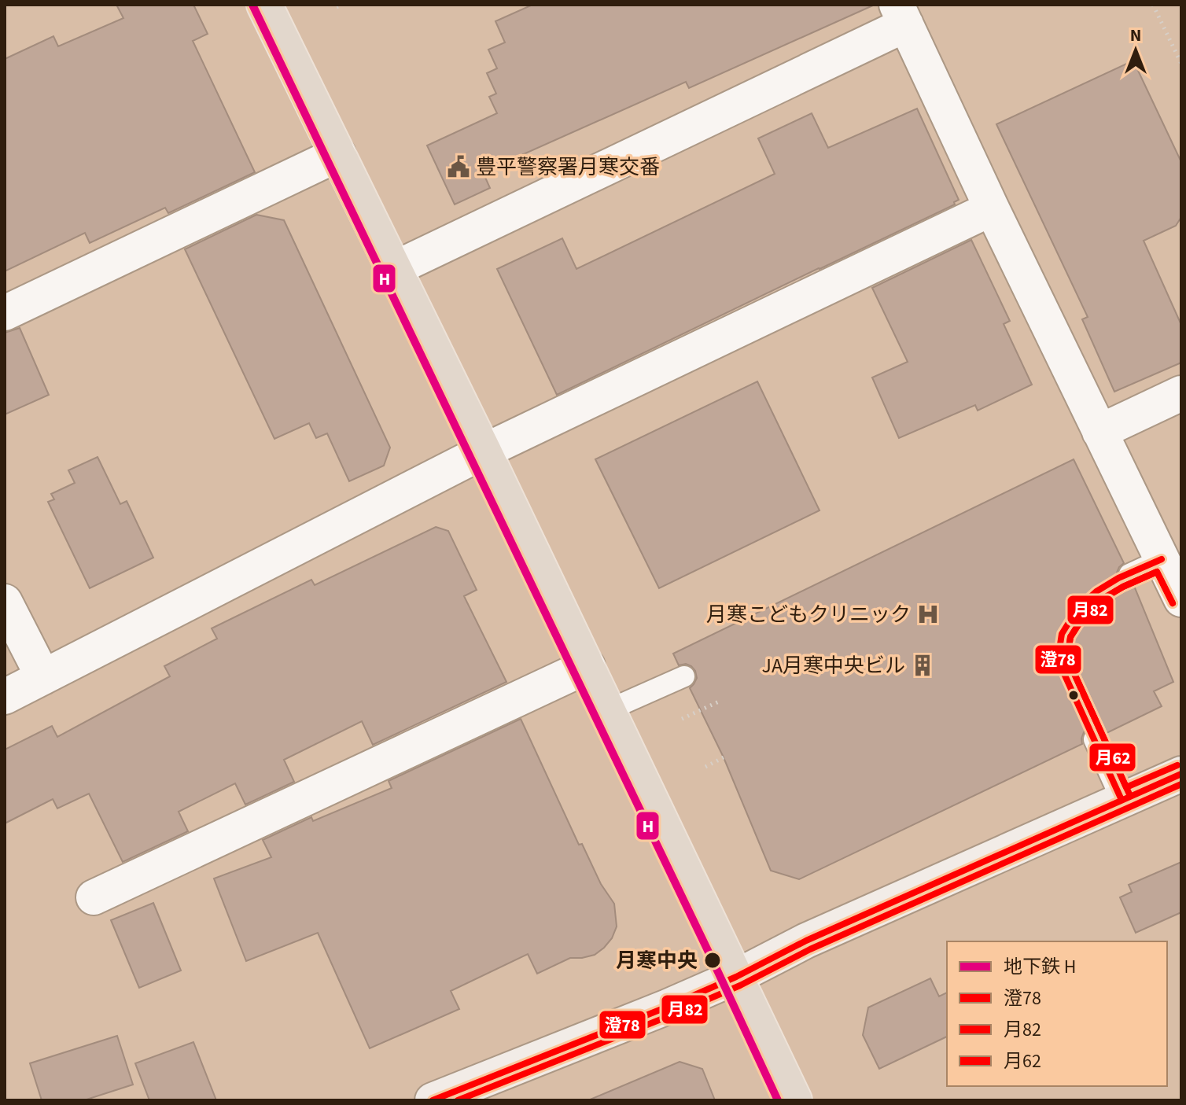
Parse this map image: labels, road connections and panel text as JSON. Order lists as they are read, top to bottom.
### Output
{
  "places": {
    "public building": ["豊平警察署月寒交番"],
    "hospital": ["月寒こどもクリニック"],
    "building": ["JA月寒中央ビル"],
    "other": ["月寒中央"]
  },
  "lines": [
    "metro line H",
    "transit line 澄78",
    "transit line 月82",
    "transit line 月62"
  ],
  "legend": [
    "地下鉄 H",
    "澄78",
    "月82",
    "月62"
  ],
  "north": "top"
}
